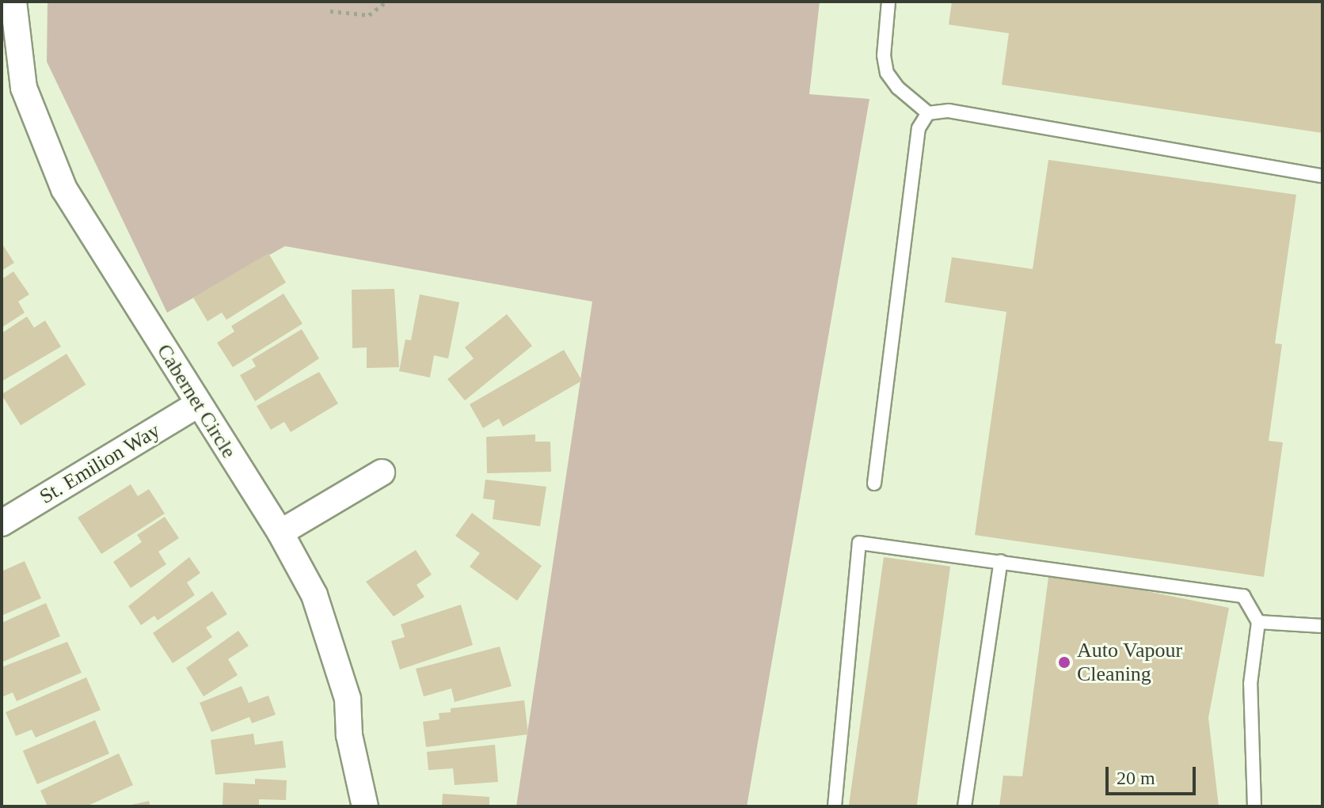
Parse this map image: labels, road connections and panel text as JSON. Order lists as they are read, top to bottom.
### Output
{
  "streets": {
    "street": ["Cabernet Circle", "St. Emilion Way"]
  },
  "crossings": [
    ["Cabernet Circle", "St. Emilion Way"]
  ],
  "places": ["Auto Vapour Cleaning"],
  "scale_bar": "20 m"
}
